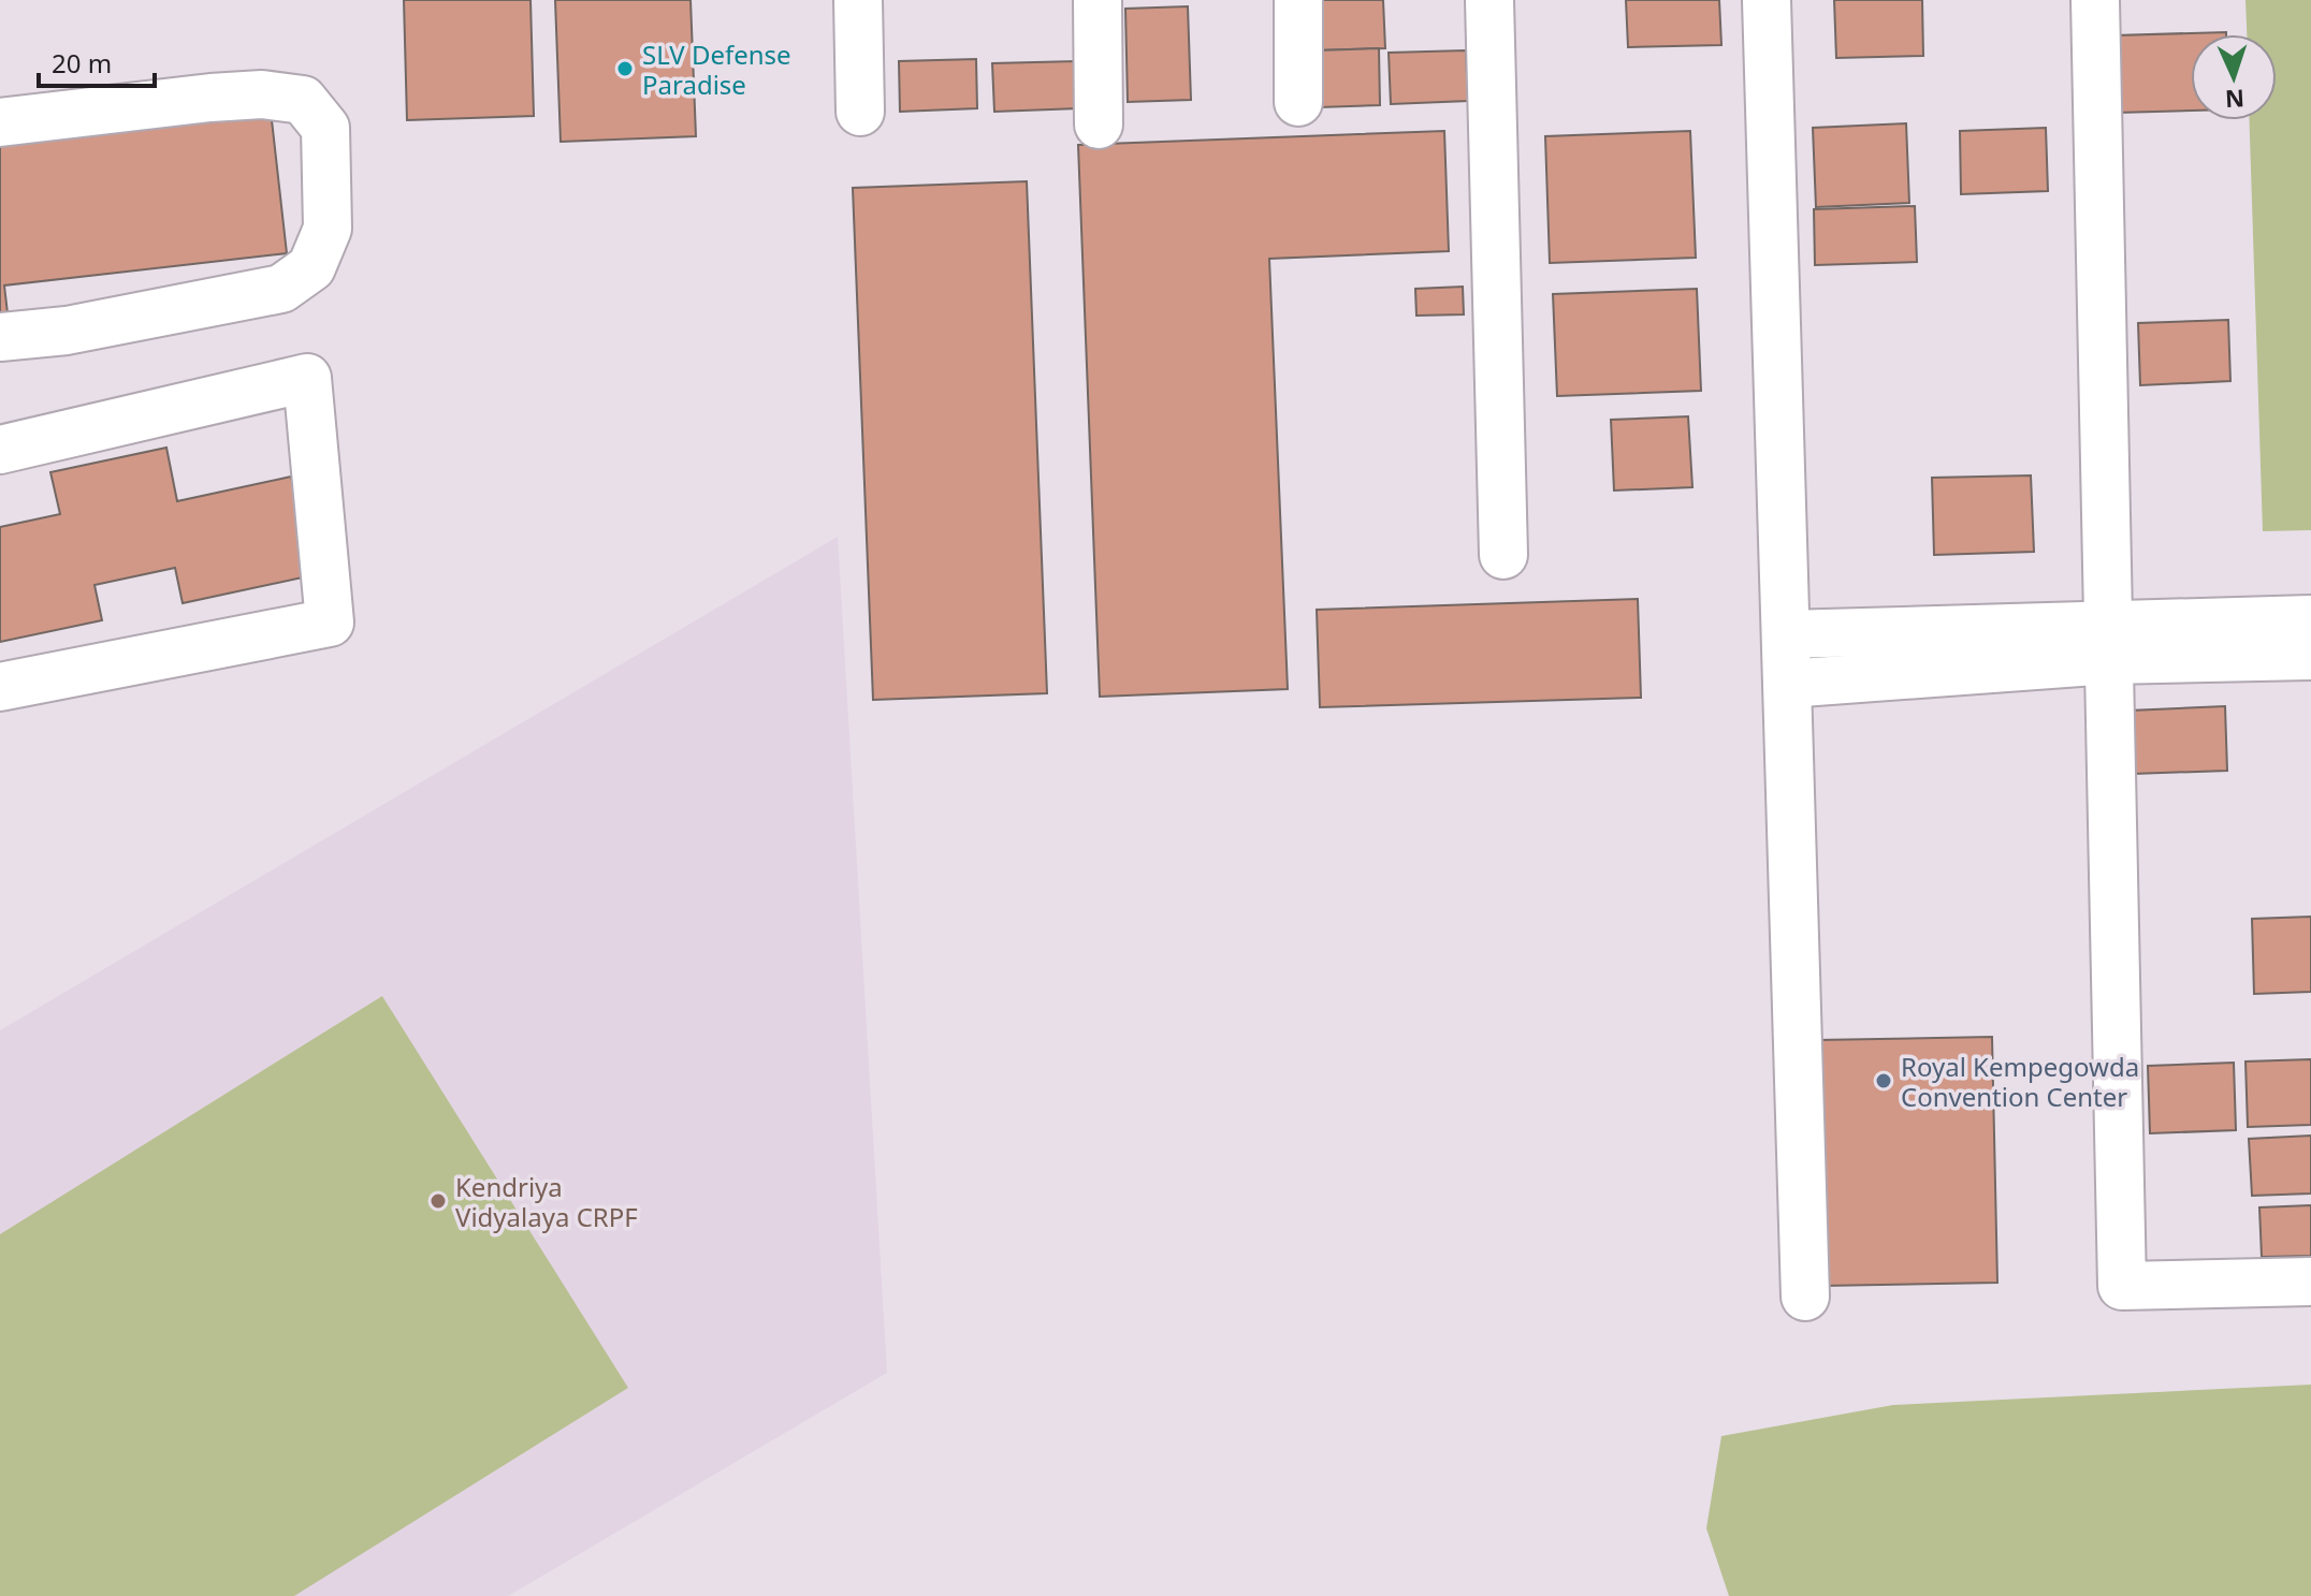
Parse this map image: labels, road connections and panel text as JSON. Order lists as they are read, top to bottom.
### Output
{
  "places": ["SLV Defense Paradise", "Royal Kempegowda Convention Center", "Kendriya Vidyalaya CRPF"],
  "scale_bar": "20 m",
  "north": "bottom"
}
